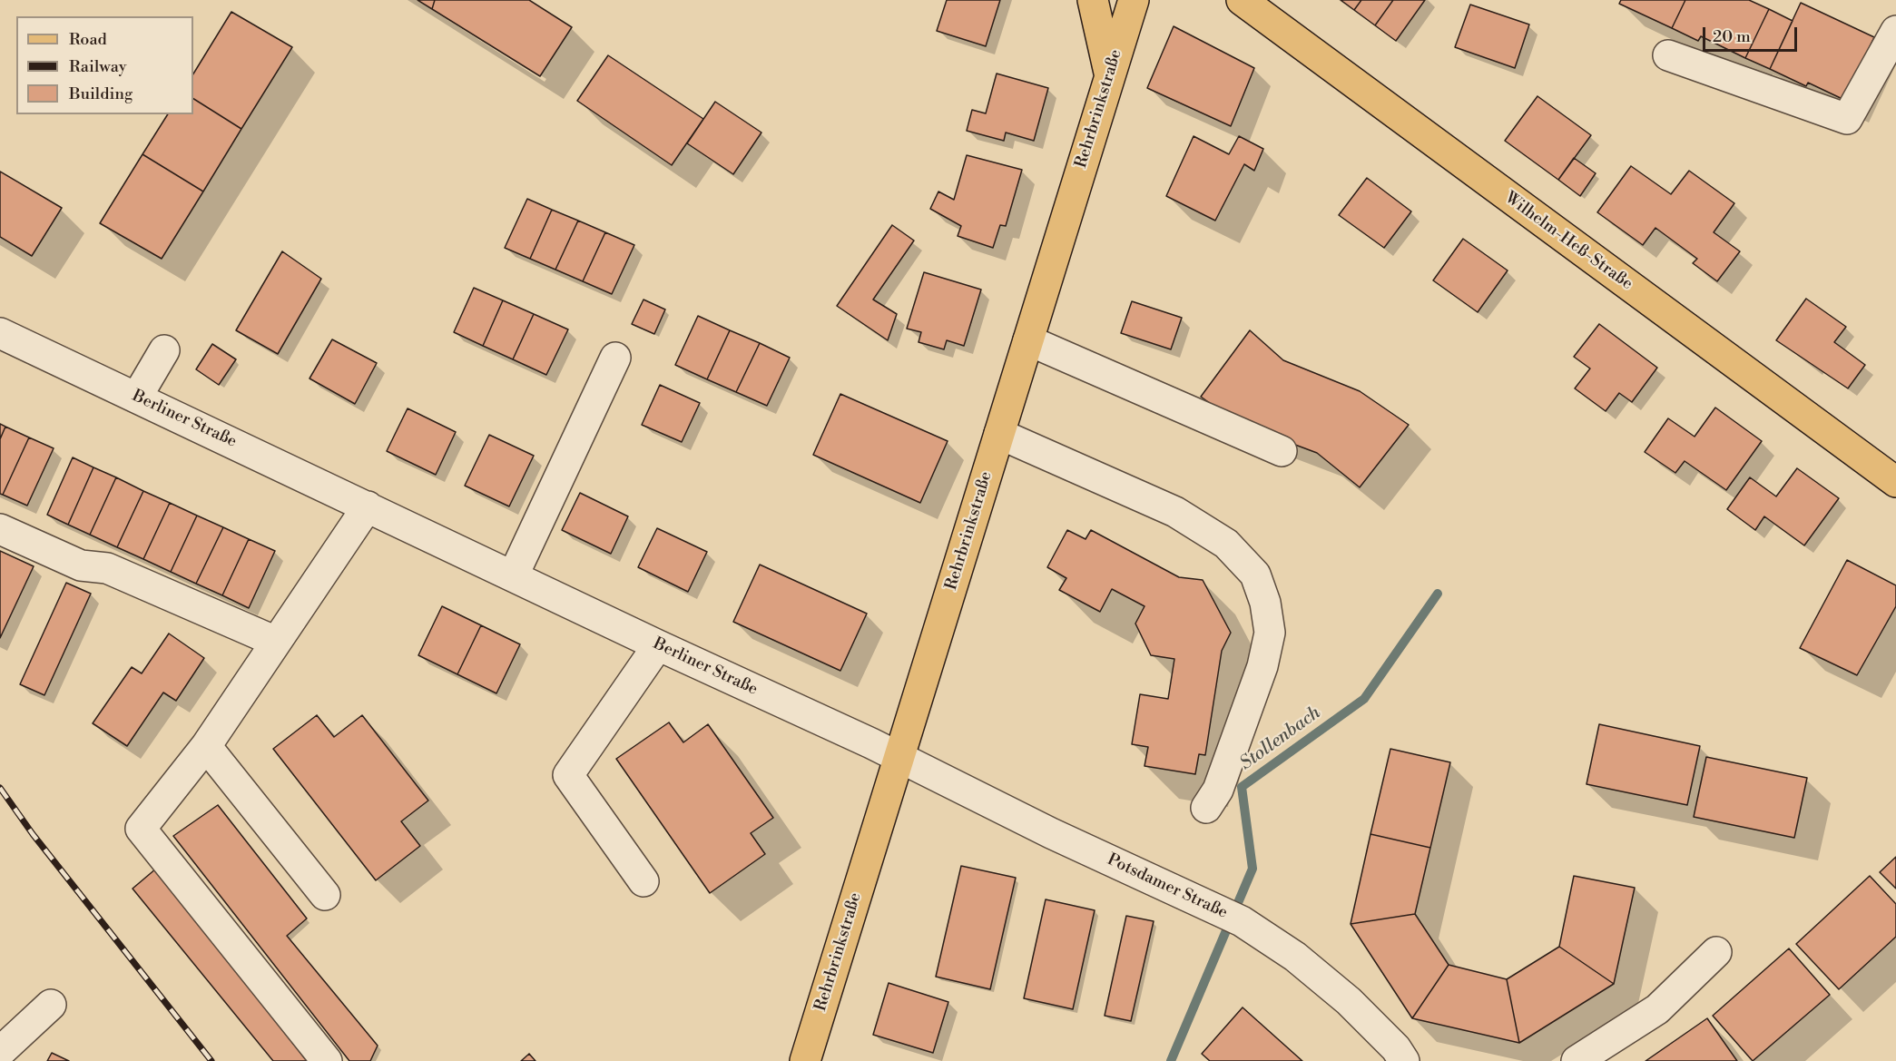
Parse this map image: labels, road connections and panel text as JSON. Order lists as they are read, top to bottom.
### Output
{
  "streets": {
    "main road": ["Rehrbrinkstraße", "Wilhelm-Heß-Straße"],
    "street": ["Berliner Straße", "Potsdamer Straße"]
  },
  "crossings": [
    ["Rehrbrinkstraße", "Berliner Straße"],
    ["Rehrbrinkstraße", "Potsdamer Straße"],
    ["Berliner Straße", "Potsdamer Straße"]
  ],
  "water": ["Stollenbach"],
  "legend": ["Road", "Railway", "Building"],
  "scale_bar": "20 m"
}
